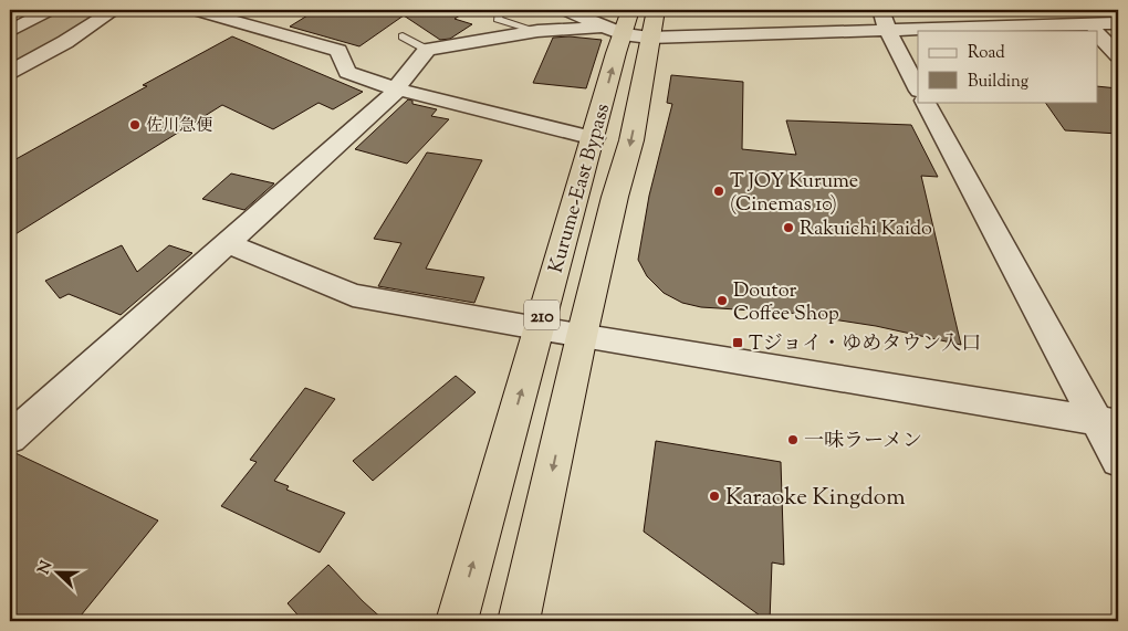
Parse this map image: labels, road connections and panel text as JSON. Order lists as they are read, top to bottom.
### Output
{
  "streets": {
    "highway": ["Kurume-East Bypass", "210"]
  },
  "places": {
    "other": [
      "佐川急便",
      "T JOY Kurume (Cinemas 10)",
      "Rakuichi Kaido",
      "Doutor Coffee Shop",
      "一味ラーメン",
      "Karaoke Kingdom"
    ],
    "transit": ["Tジョイ・ゆめタウン入口"]
  },
  "legend": ["Road", "Building"],
  "north": "left"
}
